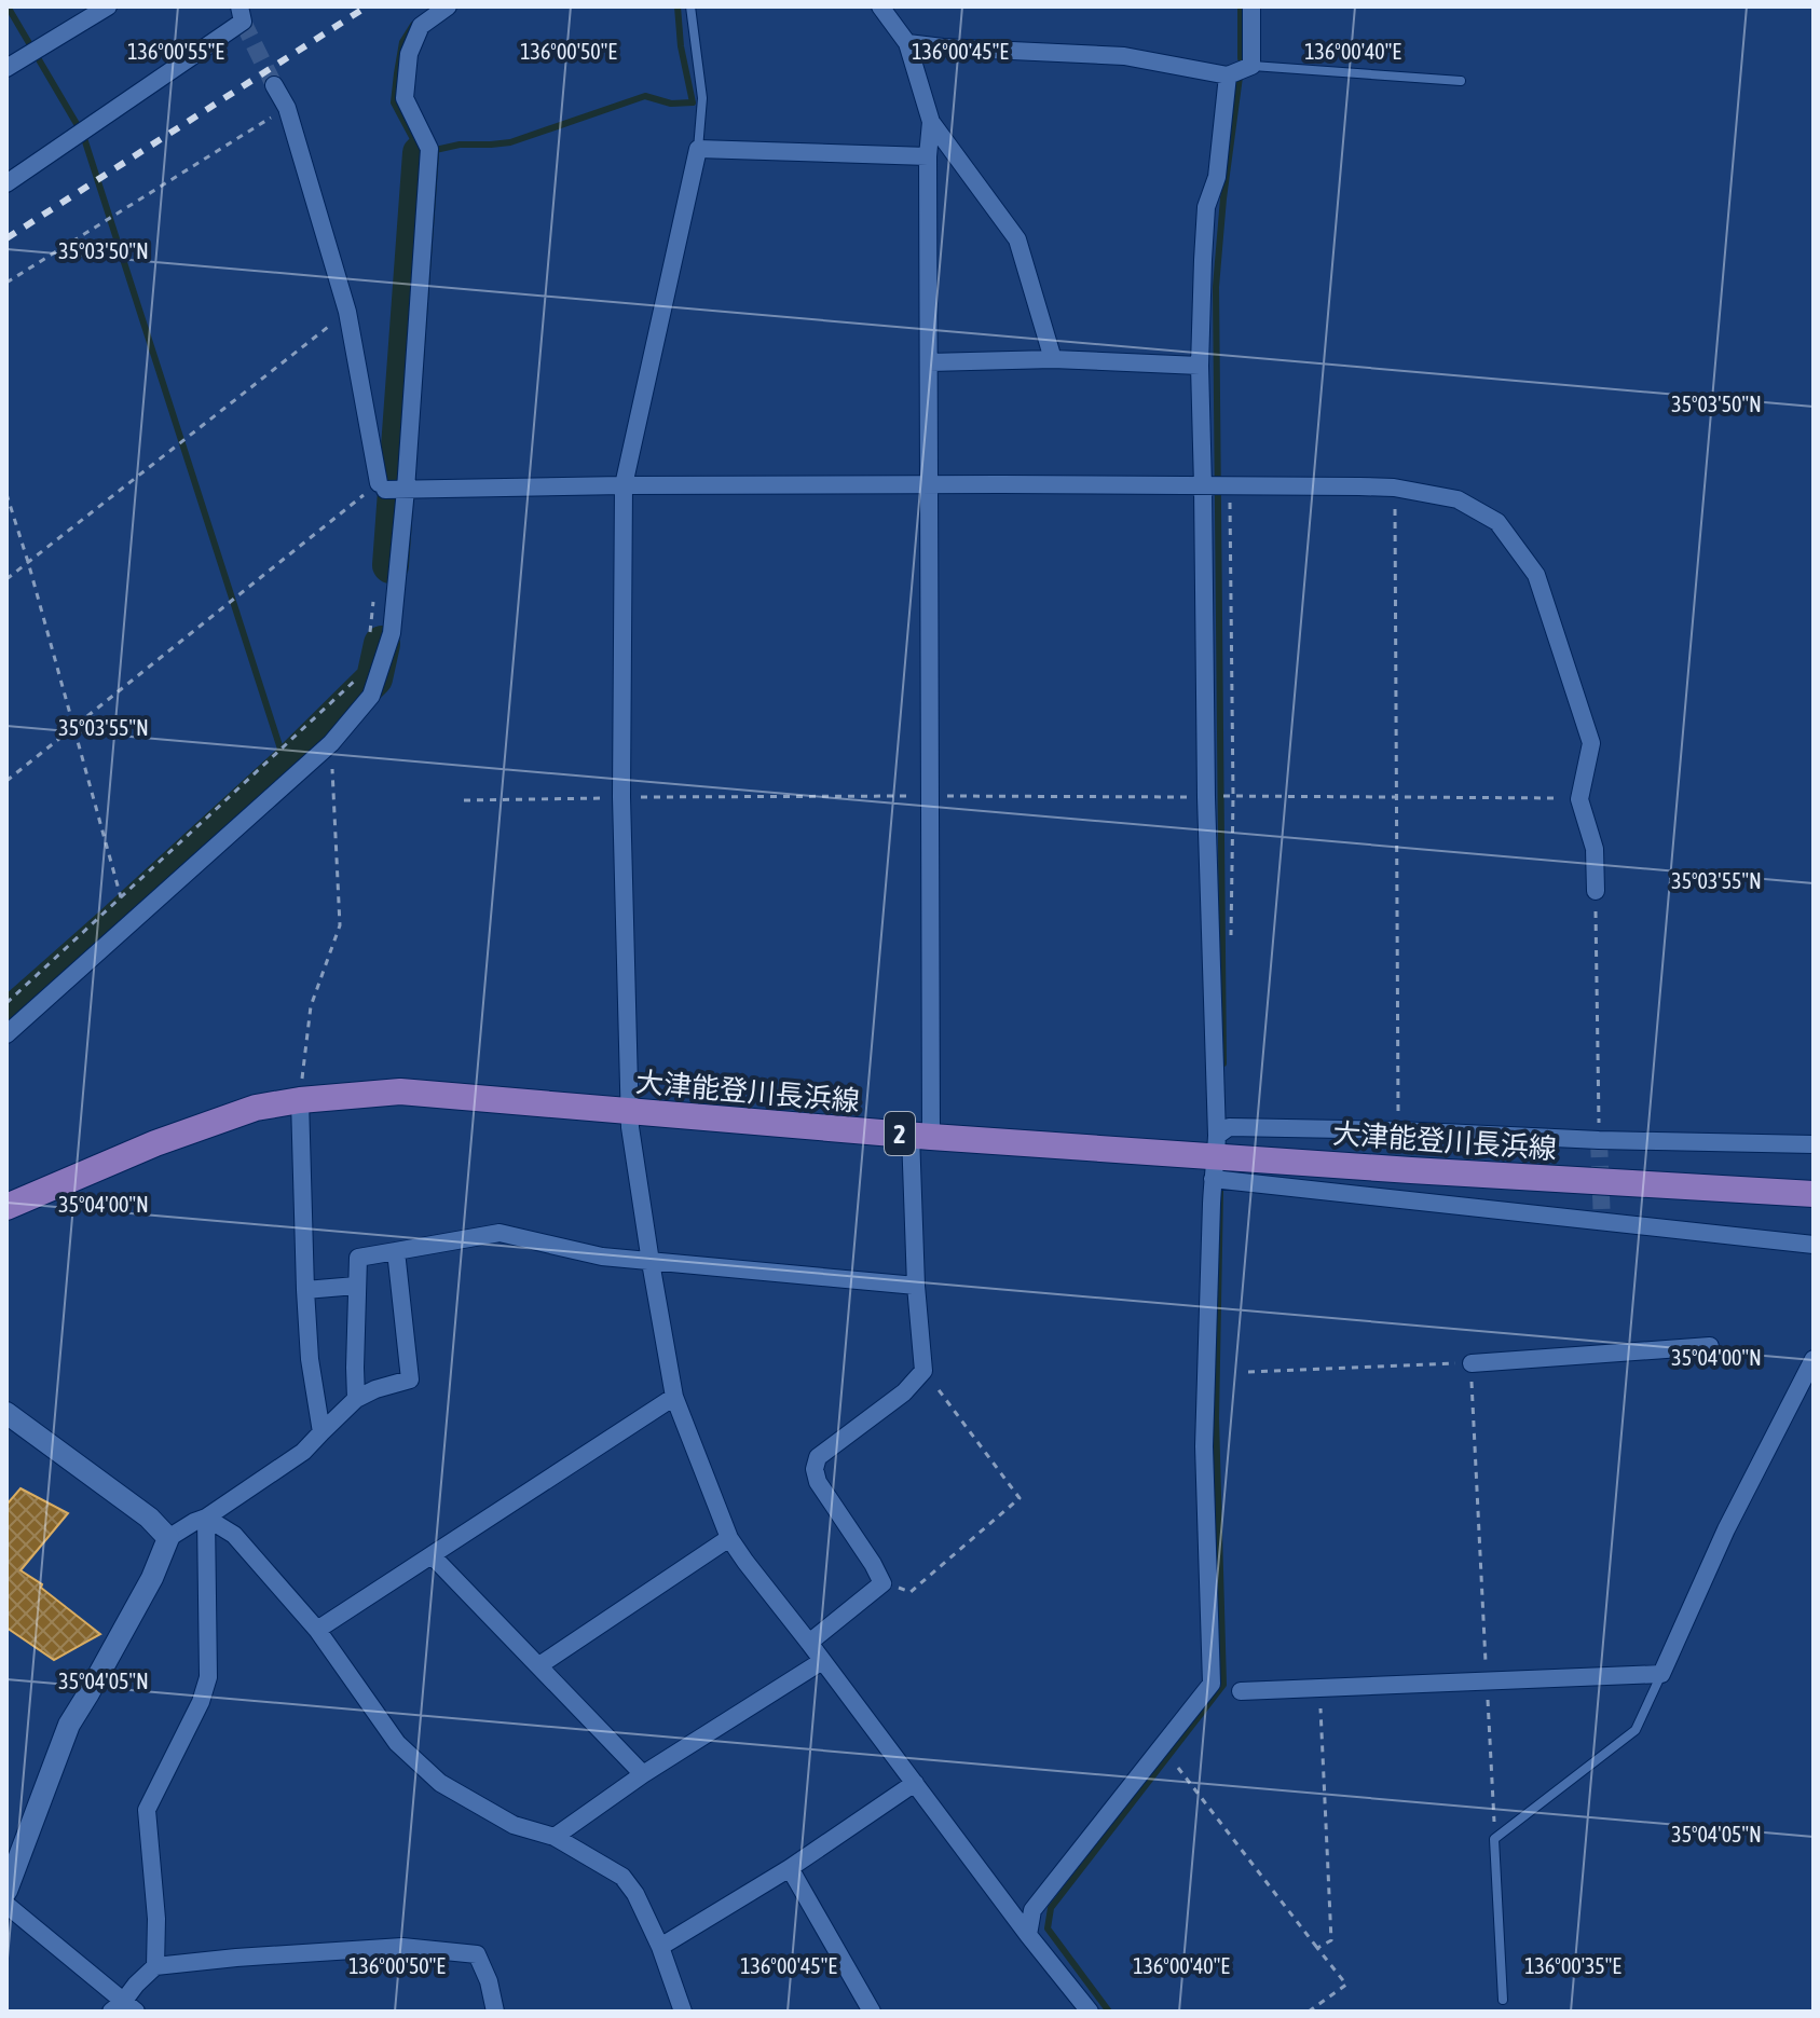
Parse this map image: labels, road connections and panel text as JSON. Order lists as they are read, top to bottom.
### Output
{
  "streets": {
    "main road": ["大津能登川長浜線", "2"]
  },
  "coordinates": [
    "136°00'55\"E",
    "136°00'50\"E",
    "136°00'45\"E",
    "136°00'40\"E",
    "35°03'50\"N",
    "35°03'55\"N",
    "35°04'00\"N",
    "35°04'05\"N",
    "136°00'35\"E"
  ]
}
